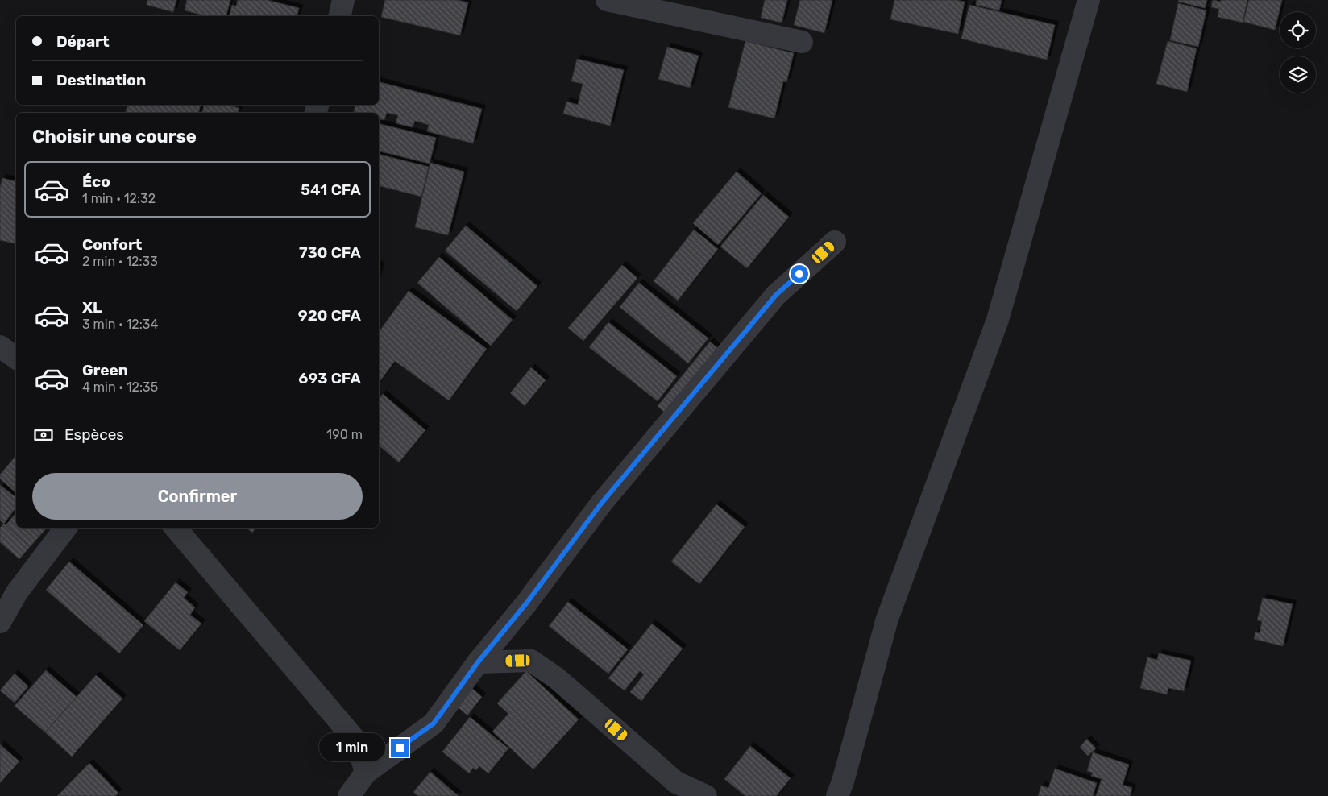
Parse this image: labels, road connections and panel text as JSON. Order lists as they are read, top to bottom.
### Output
{
  "page": {
    "banner": ["Départ", "Destination"],
    "heading": "Choisir une course",
    "list": [
      {
        "name": "Éco",
        "note": "1 min · 12:32",
        "value": "541 CFA"
      },
      {
        "name": "Confort",
        "note": "2 min · 12:33",
        "value": "730 CFA"
      },
      {
        "name": "XL",
        "note": "3 min · 12:34",
        "value": "920 CFA"
      },
      {
        "name": "Green",
        "note": "4 min · 12:35",
        "value": "693 CFA"
      }
    ],
    "pay": ["Espèces", "190 m"],
    "buttons": "Confirmer",
    "bubble": "1 min"
  }
}
